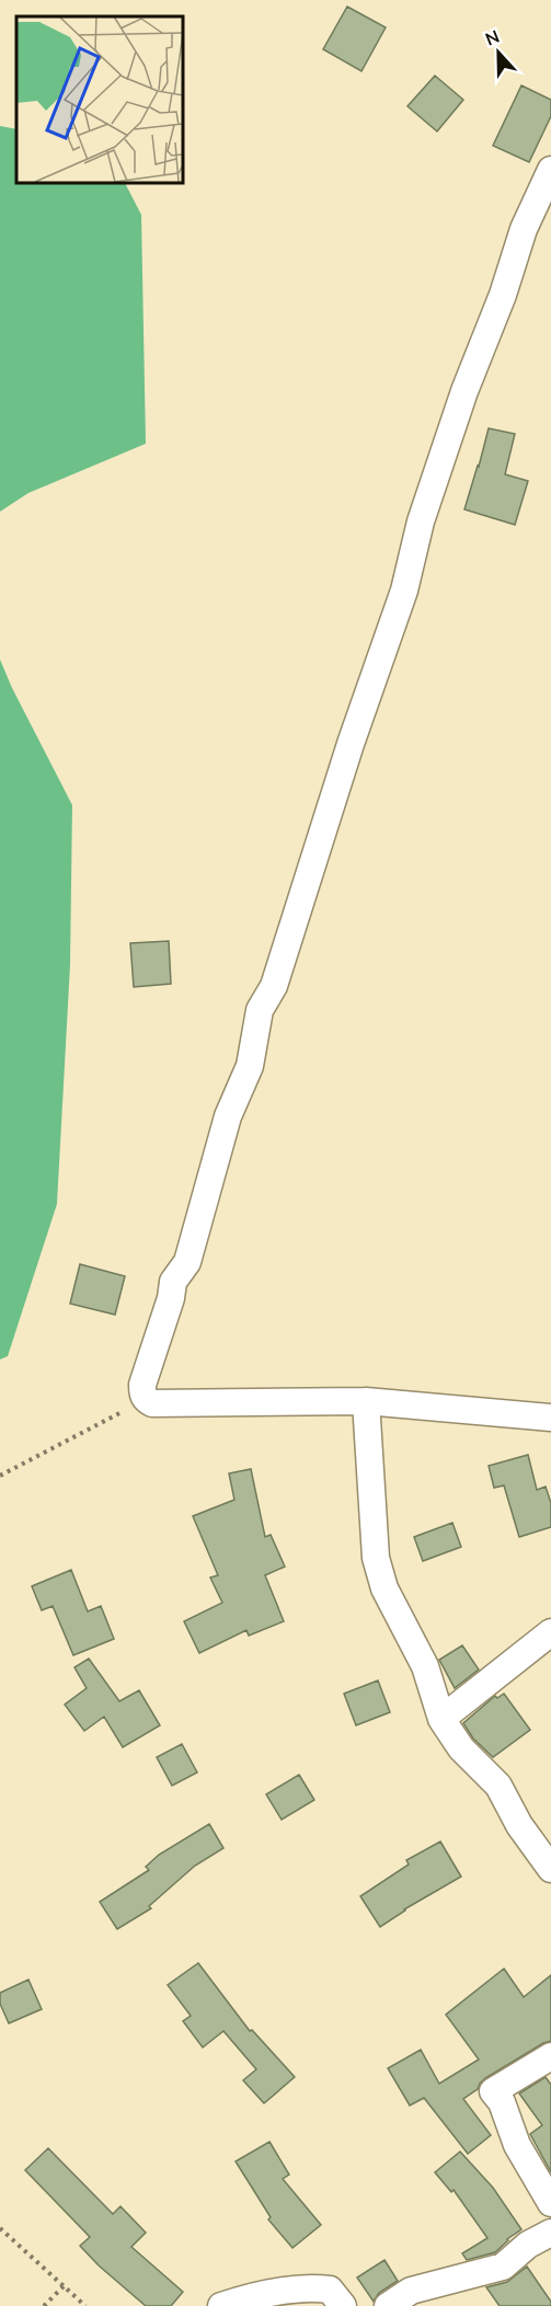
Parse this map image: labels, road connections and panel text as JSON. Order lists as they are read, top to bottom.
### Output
{
  "north": "top"
}
